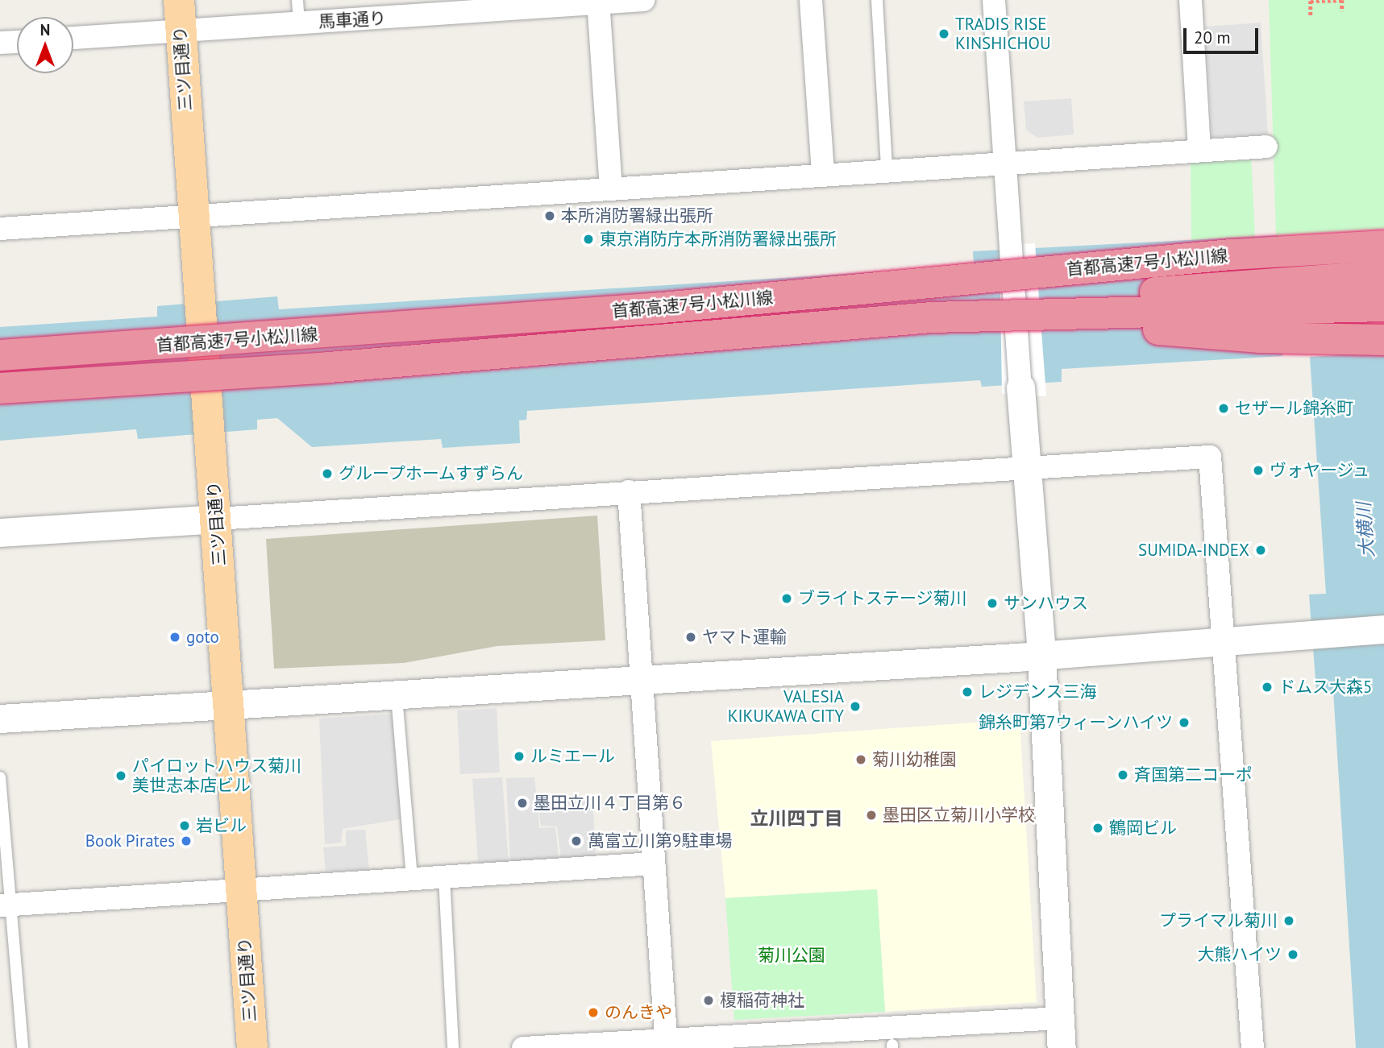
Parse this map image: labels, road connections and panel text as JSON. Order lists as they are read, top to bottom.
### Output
{
  "streets": {
    "highway": ["首都高速7号小松川線"],
    "main road": ["三ツ目通り"],
    "street": ["馬車通り"]
  },
  "crossings": [
    ["馬車通り", "三ツ目通り"]
  ],
  "districts": ["立川四丁目"],
  "water": ["大横川"],
  "parks": ["菊川公園"],
  "places": [
    "TRADIS RISE KINSHICHOU",
    "本所消防署緑出張所",
    "東京消防庁本所消防署緑出張所",
    "セザール錦糸町",
    "ヴォヤージュ",
    "グループホームすずらん",
    "SUMIDA-INDEX",
    "ブライトステージ菊川",
    "サンハウス",
    "goto",
    "ヤマト運輸",
    "ドムス大森5",
    "レジデンス三海",
    "VALESIA KIKUKAWA CITY",
    "錦糸町第7ウィーンハイツ",
    "ルミエール",
    "菊川幼稚園",
    "斉国第二コーポ",
    "パイロットハウス菊川 美世志本店ビル",
    "墨田立川４丁目第６",
    "墨田区立菊川小学校",
    "岩ビル",
    "鶴岡ビル",
    "Book Pirates",
    "萬富立川第9駐車場",
    "プライマル菊川",
    "大熊ハイツ",
    "榎稲荷神社",
    "のんきや"
  ],
  "scale_bar": "20 m",
  "north": "top"
}
